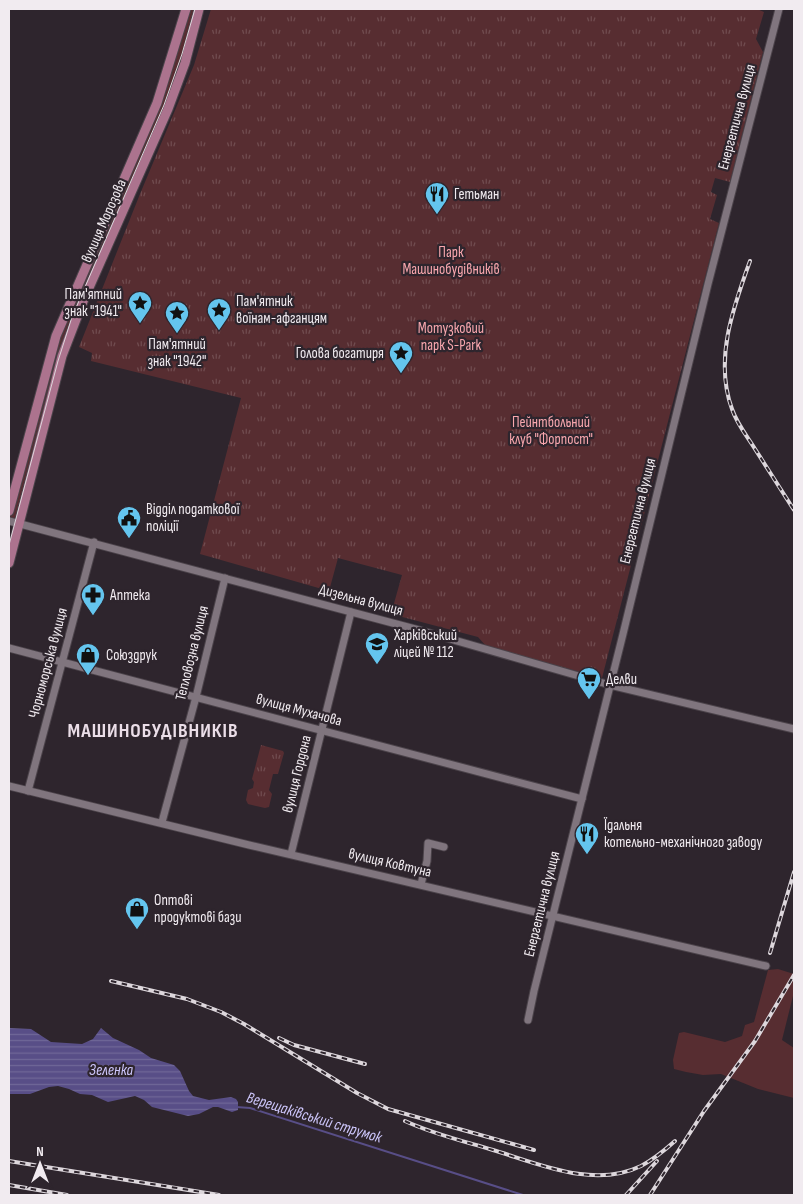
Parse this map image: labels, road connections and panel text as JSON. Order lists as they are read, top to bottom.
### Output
{
  "streets": {
    "main road": ["вулиця Морозова"],
    "street": [
      "Енергетична вулиця",
      "Дизельна вулиця",
      "Тепловозна вулиця",
      "Чорноморська вулиця",
      "вулиця Мухачова",
      "вулиця Гордона",
      "вулиця Ковтуна"
    ]
  },
  "crossings": [
    ["Енергетична вулиця", "Дизельна вулиця"],
    ["Енергетична вулиця", "вулиця Мухачова"],
    ["Енергетична вулиця", "вулиця Ковтуна"],
    ["вулиця Морозова", "Дизельна вулиця"],
    ["Дизельна вулиця", "Тепловозна вулиця"],
    ["Дизельна вулиця", "Чорноморська вулиця"],
    ["Дизельна вулиця", "вулиця Гордона"],
    ["Тепловозна вулиця", "вулиця Мухачова"],
    ["Тепловозна вулиця", "вулиця Ковтуна"],
    ["Чорноморська вулиця", "вулиця Мухачова"],
    ["Чорноморська вулиця", "вулиця Ковтуна"],
    ["вулиця Мухачова", "вулиця Гордона"],
    ["вулиця Гордона", "вулиця Ковтуна"]
  ],
  "districts": ["МАШИНОБУДІВНИКІВ"],
  "water": ["Зеленка", "Верещаківський струмок"],
  "parks": ["Парк Машинобудівників", "Мотузковий парк S-Park", "Пейнтбольний клуб \"Форпост\""],
  "places": {
    "restaurant": ["Гетьман", "Їдальня котельно-механічного заводу"],
    "place": [
      "Пам'ятний знак \"1941\"",
      "Пам'ятник воїнам-афганцям",
      "Пам'ятний знак \"1942\"",
      "Голова богатиря"
    ],
    "public building": ["Відділ податкової поліції"],
    "pharmacy": ["Аптека"],
    "school or university": ["Харківський ліцей № 112"],
    "shop": ["Союздрук", "Оптові продуктові бази"],
    "supermarket": ["Делви"]
  },
  "north": "top"
}
